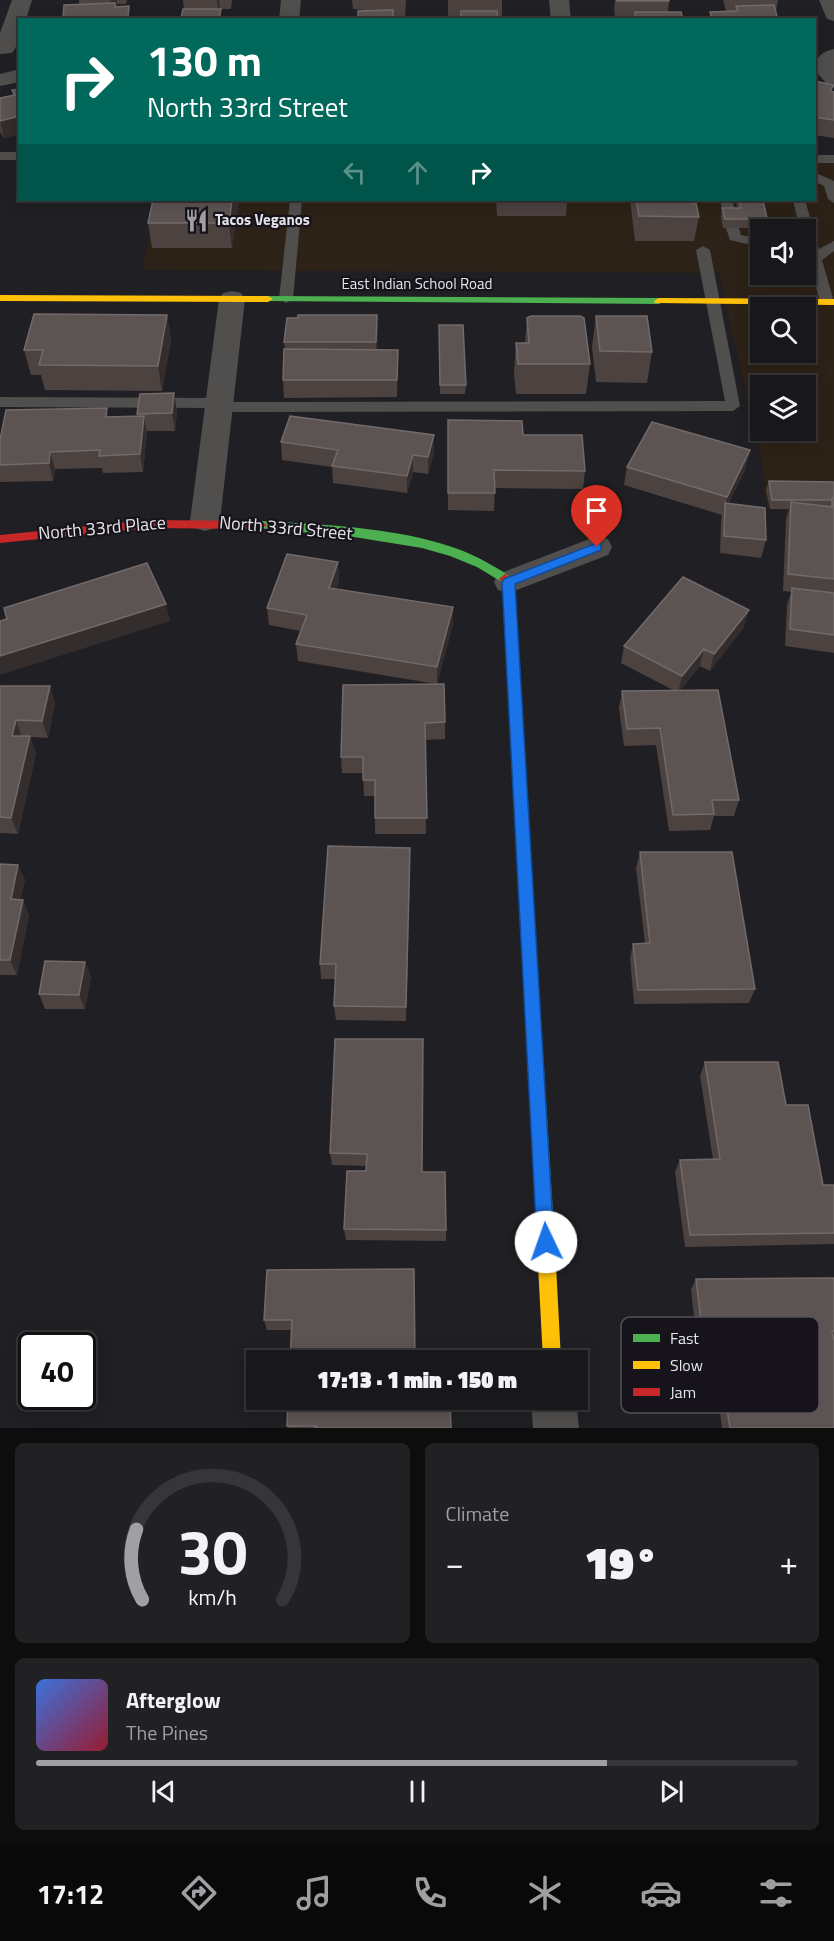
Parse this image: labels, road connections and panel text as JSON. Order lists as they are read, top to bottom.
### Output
{
  "streets": {
    "street": ["East Indian School Road", "North 33rd Place", "North 33rd Street"]
  },
  "crossings": [
    ["East Indian School Road", "North 33rd Street"],
    ["North 33rd Place", "North 33rd Street"]
  ],
  "places": {
    "restaurant": ["Tacos Veganos"]
  },
  "legend": ["Fast", "Slow", "Jam"],
  "page": {
    "turn": ["130 m", "North 33rd Street"],
    "limit": "40",
    "trip": "17:13 · 1 min · 150 m",
    "tile": "Climate",
    "heat": ["−", "19°", "+"],
    "song": ["Afterglow", "The Pines"],
    "tabs": "17:12",
    "gauge": ["30", "km/h"]
  }
}
